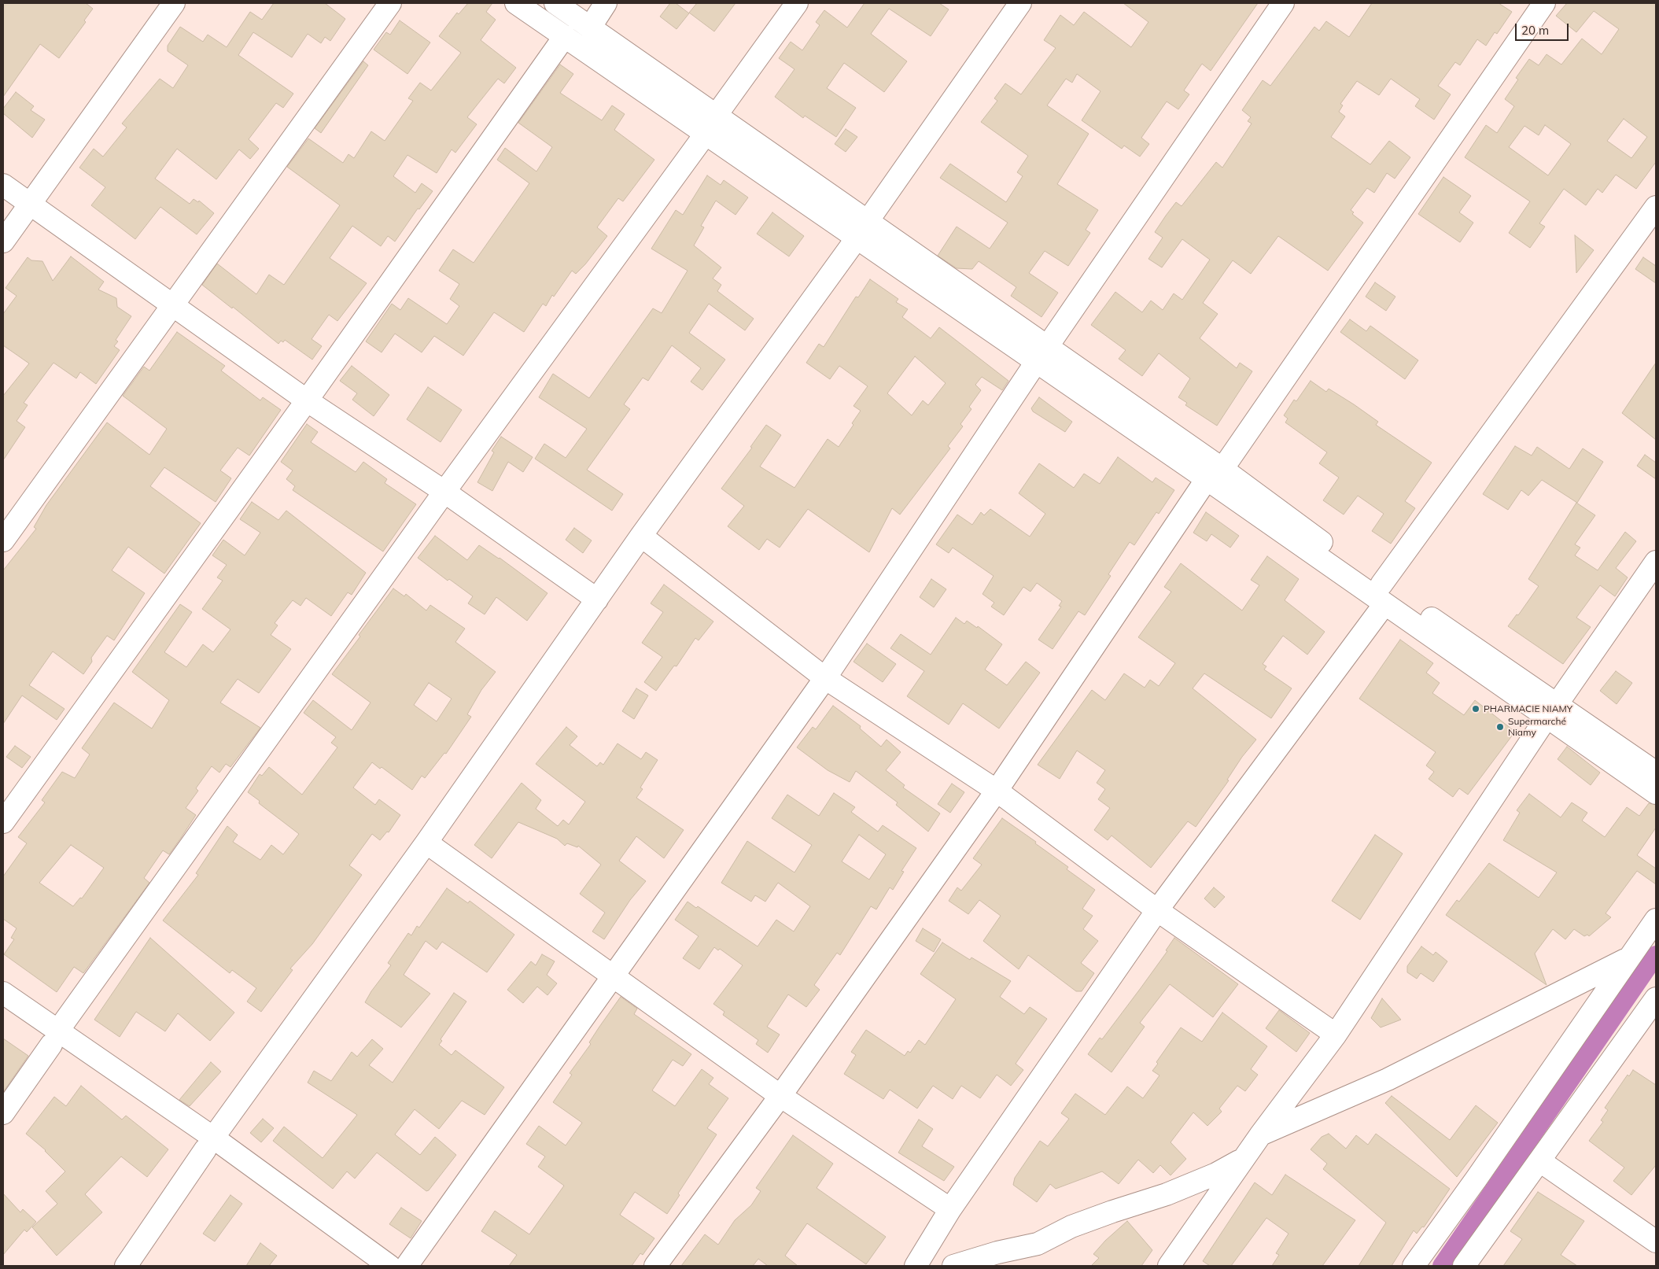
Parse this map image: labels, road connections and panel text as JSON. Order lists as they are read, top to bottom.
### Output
{
  "places": ["PHARMACIE NIAMY", "Supermarché Niamy"],
  "scale_bar": "20 m"
}
